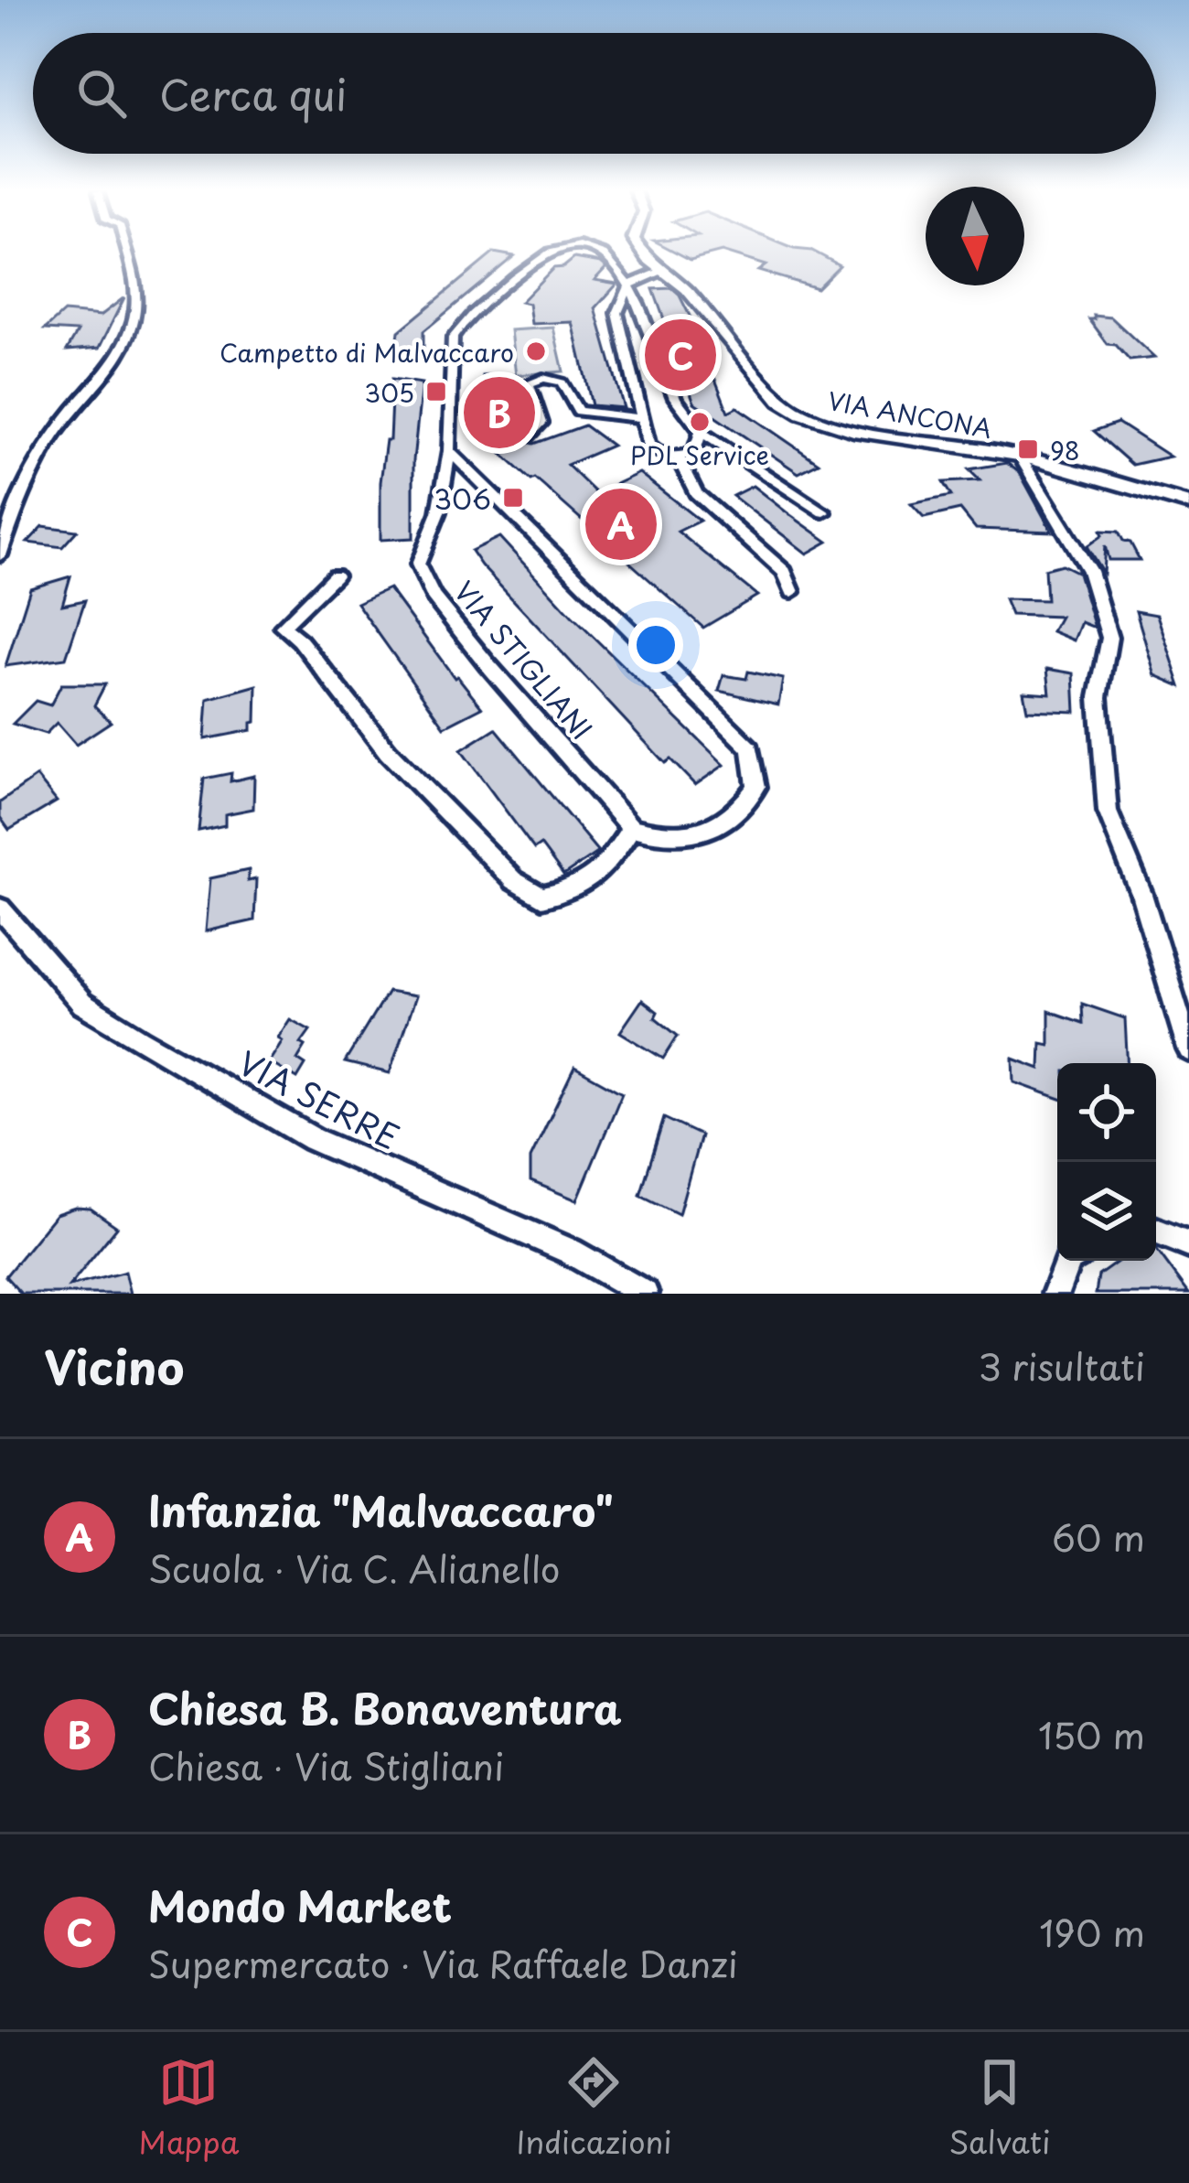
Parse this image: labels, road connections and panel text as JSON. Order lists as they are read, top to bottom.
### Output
{
  "streets": {
    "street": ["VIA ANCONA", "VIA STIGLIANI", "VIA SERRE"]
  },
  "places": {
    "other": ["Campetto di Malvaccaro", "PDL Service"],
    "transit": ["305", "98", "306"]
  },
  "north": "bottom",
  "page": {
    "search": "Cerca qui",
    "pins": ["C", "B", "A"],
    "heading": ["Vicino", "3 risultati"],
    "list": [
      {
        "mark": "A",
        "name": "Infanzia \"Malvaccaro\"",
        "note": "Scuola · Via C. Alianello",
        "value": "60 m"
      },
      {
        "mark": "B",
        "name": "Chiesa B. Bonaventura",
        "note": "Chiesa · Via Stigliani",
        "value": "150 m"
      },
      {
        "mark": "C",
        "name": "Mondo Market",
        "note": "Supermercato · Via Raffaele Danzi",
        "value": "190 m"
      }
    ],
    "nav": ["Mappa", "Indicazioni", "Salvati"]
  }
}
